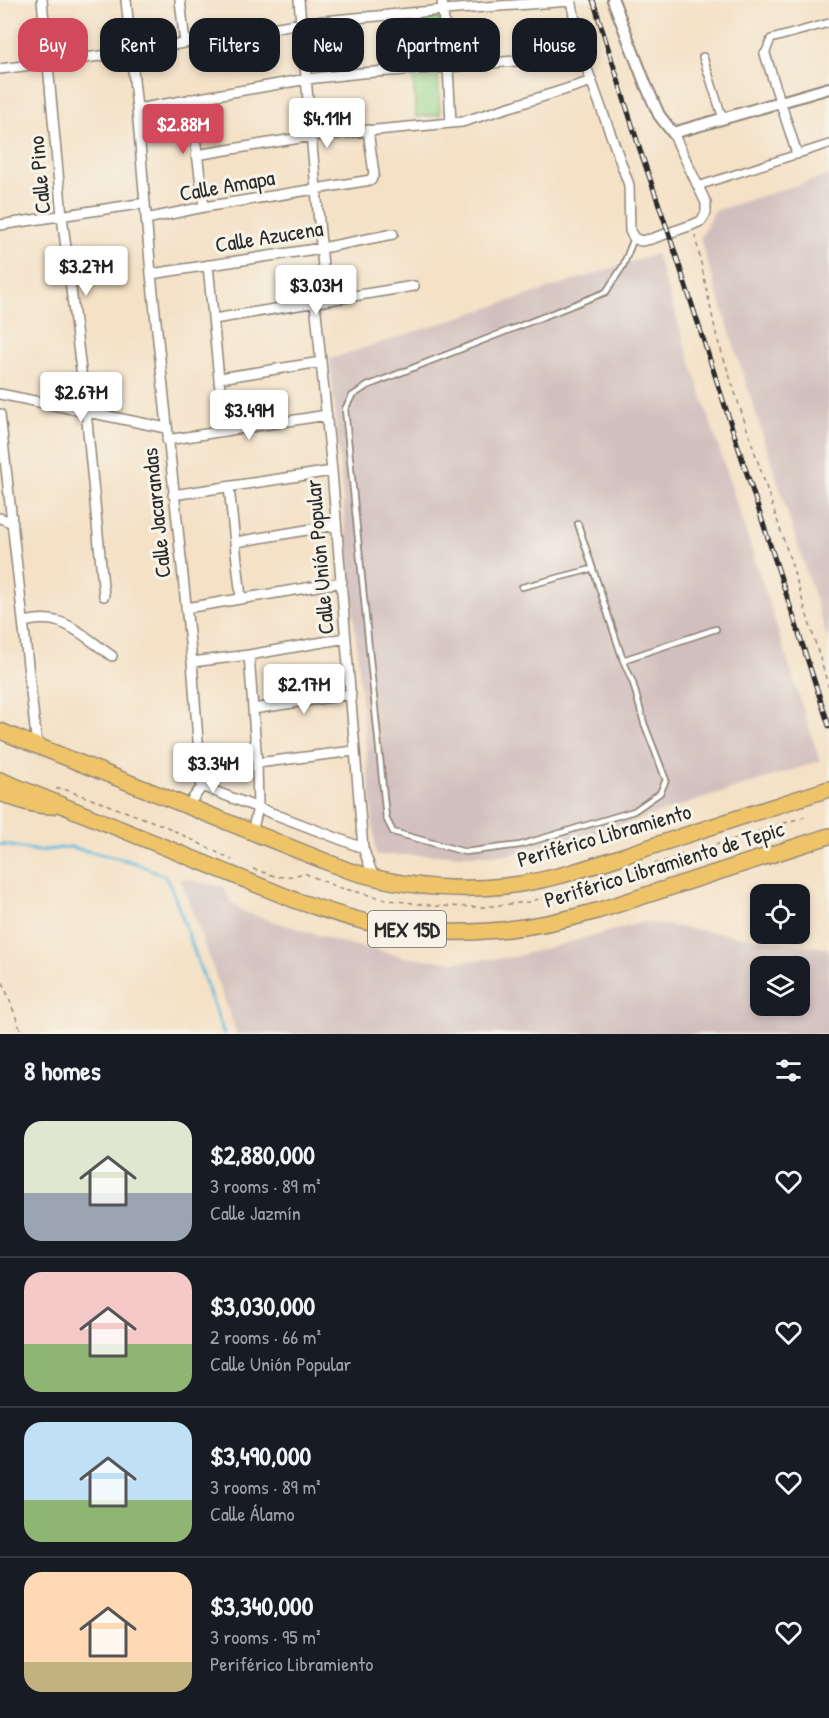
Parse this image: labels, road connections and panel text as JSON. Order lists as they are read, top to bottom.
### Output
{
  "streets": {
    "highway": ["Periférico Libramiento", "Periférico Libramiento de Tepic", "MEX 15D"],
    "street": [
      "Calle Pino",
      "Calle Amapa",
      "Calle Azucena",
      "Calle Jacarandas",
      "Calle Unión Popular"
    ]
  },
  "crossings": [
    ["Calle Amapa", "Calle Jacarandas"],
    ["Calle Azucena", "Calle Jacarandas"],
    ["Calle Unión Popular", "Periférico Libramiento"]
  ],
  "page": {
    "chip": [
      "Buy",
      "Rent",
      "Filters",
      "New",
      "Apartment",
      "House"
    ],
    "price": [
      "$4.11M",
      "$2.88M",
      "$3.27M",
      "$3.03M",
      "$2.67M",
      "$3.49M",
      "$2.17M",
      "$3.34M"
    ],
    "heading": "8 homes",
    "list": [
      {
        "name": "$2,880,000",
        "note": "3 rooms · 89 m² · Calle Jazmín"
      },
      {
        "name": "$3,030,000",
        "note": "2 rooms · 66 m² · Calle Unión Popular"
      },
      {
        "name": "$3,490,000",
        "note": "3 rooms · 89 m² · Calle Álamo"
      },
      {
        "name": "$3,340,000",
        "note": "3 rooms · 95 m² · Periférico Libramiento"
      }
    ]
  }
}
